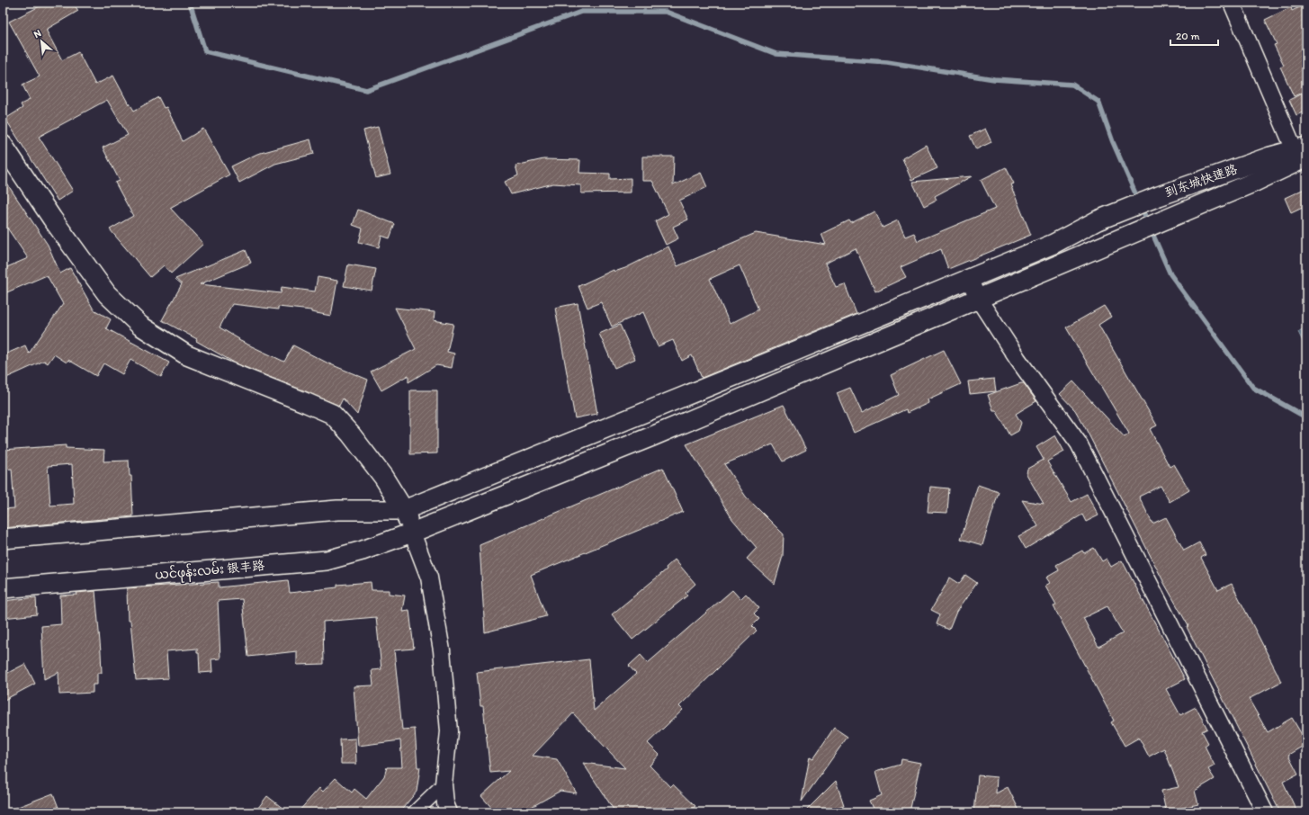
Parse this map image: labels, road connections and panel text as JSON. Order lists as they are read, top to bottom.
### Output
{
  "streets": {
    "main road": ["到东城快速路", "ယင်ဖုန်းလမ်း 银丰路"]
  },
  "crossings": [
    ["到东城快速路", "ယင်ဖုန်းလမ်း 银丰路"]
  ],
  "scale_bar": "20 m",
  "north": "top left"
}
